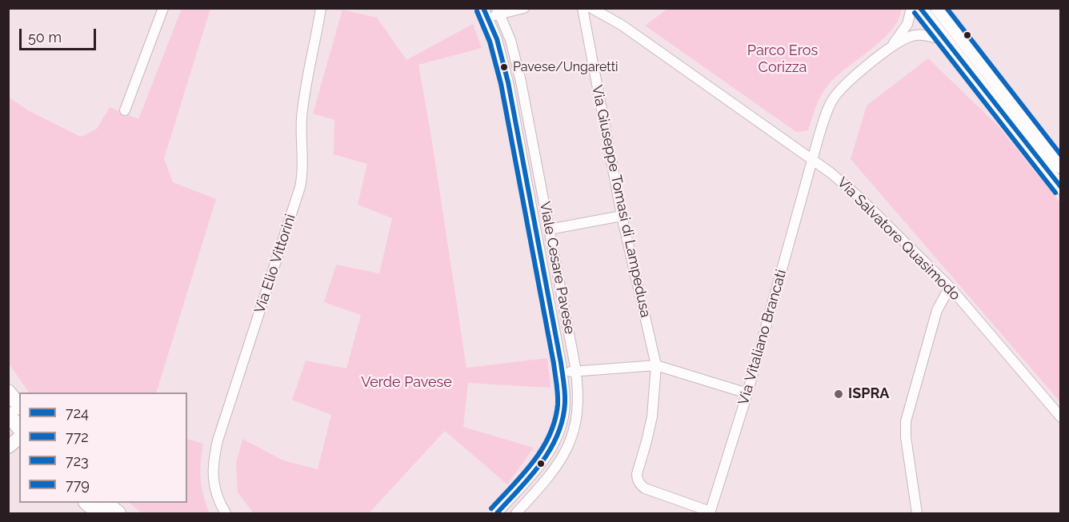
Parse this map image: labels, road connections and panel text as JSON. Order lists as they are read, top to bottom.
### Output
{
  "streets": {
    "street": [
      "Via Giuseppe Tomasi di Lampedusa",
      "Via Salvatore Quasimodo",
      "Via Elio Vittorini",
      "Viale Cesare Pavese",
      "Via Vitaliano Brancati"
    ]
  },
  "crossings": [
    ["Via Giuseppe Tomasi di Lampedusa", "Via Vitaliano Brancati"],
    ["Via Salvatore Quasimodo", "Via Vitaliano Brancati"]
  ],
  "parks": ["Parco Eros Corizza", "Verde Pavese"],
  "places": ["Pavese/Ungaretti", "ISPRA"],
  "lines": [
    "transit line 724",
    "transit line 779",
    "transit line 772",
    "transit line 723"
  ],
  "legend": [
    "724",
    "772",
    "723",
    "779"
  ],
  "scale_bar": "50 m"
}
